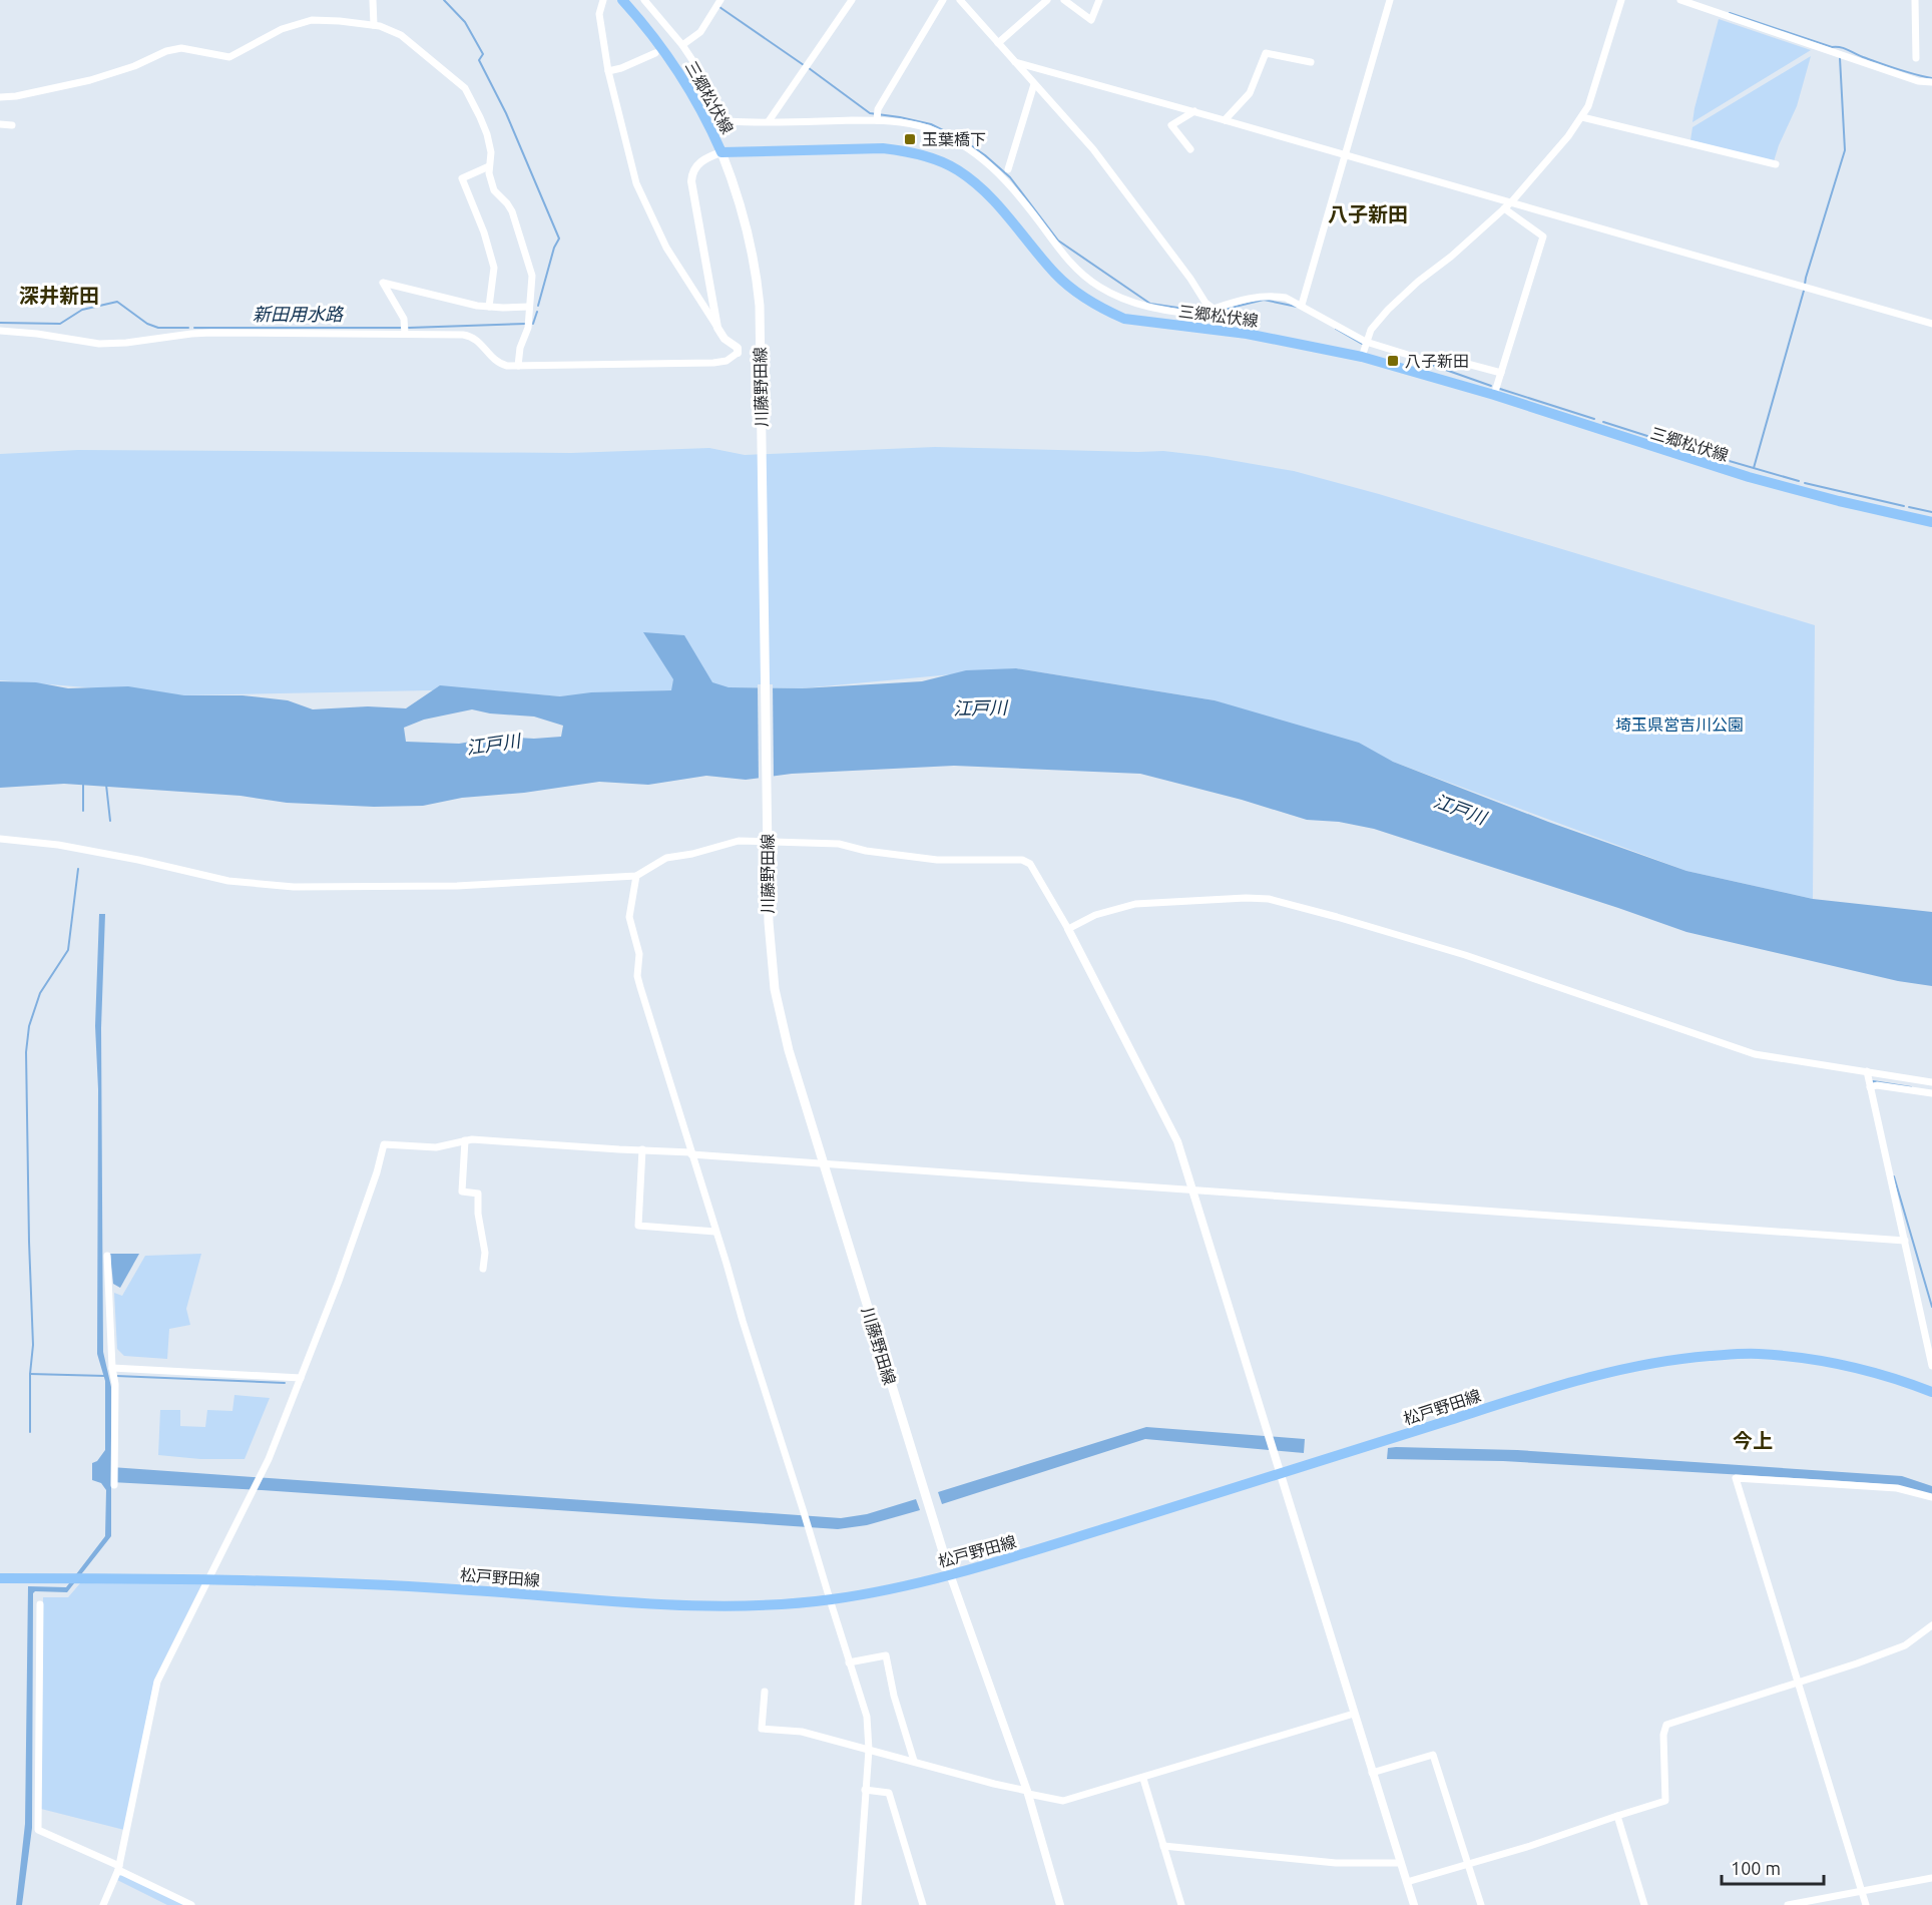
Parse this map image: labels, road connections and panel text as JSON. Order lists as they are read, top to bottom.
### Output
{
  "streets": {
    "main road": ["三郷松伏線", "川藤野田線", "松戸野田線"]
  },
  "crossings": [
    ["三郷松伏線", "川藤野田線"],
    ["川藤野田線", "松戸野田線"]
  ],
  "districts": ["八子新田", "深井新田", "今上"],
  "water": ["新田用水路", "江戸川"],
  "parks": ["埼玉県営吉川公園"],
  "places": {
    "transit": ["玉葉橋下", "八子新田"]
  },
  "scale_bar": "100 m"
}
